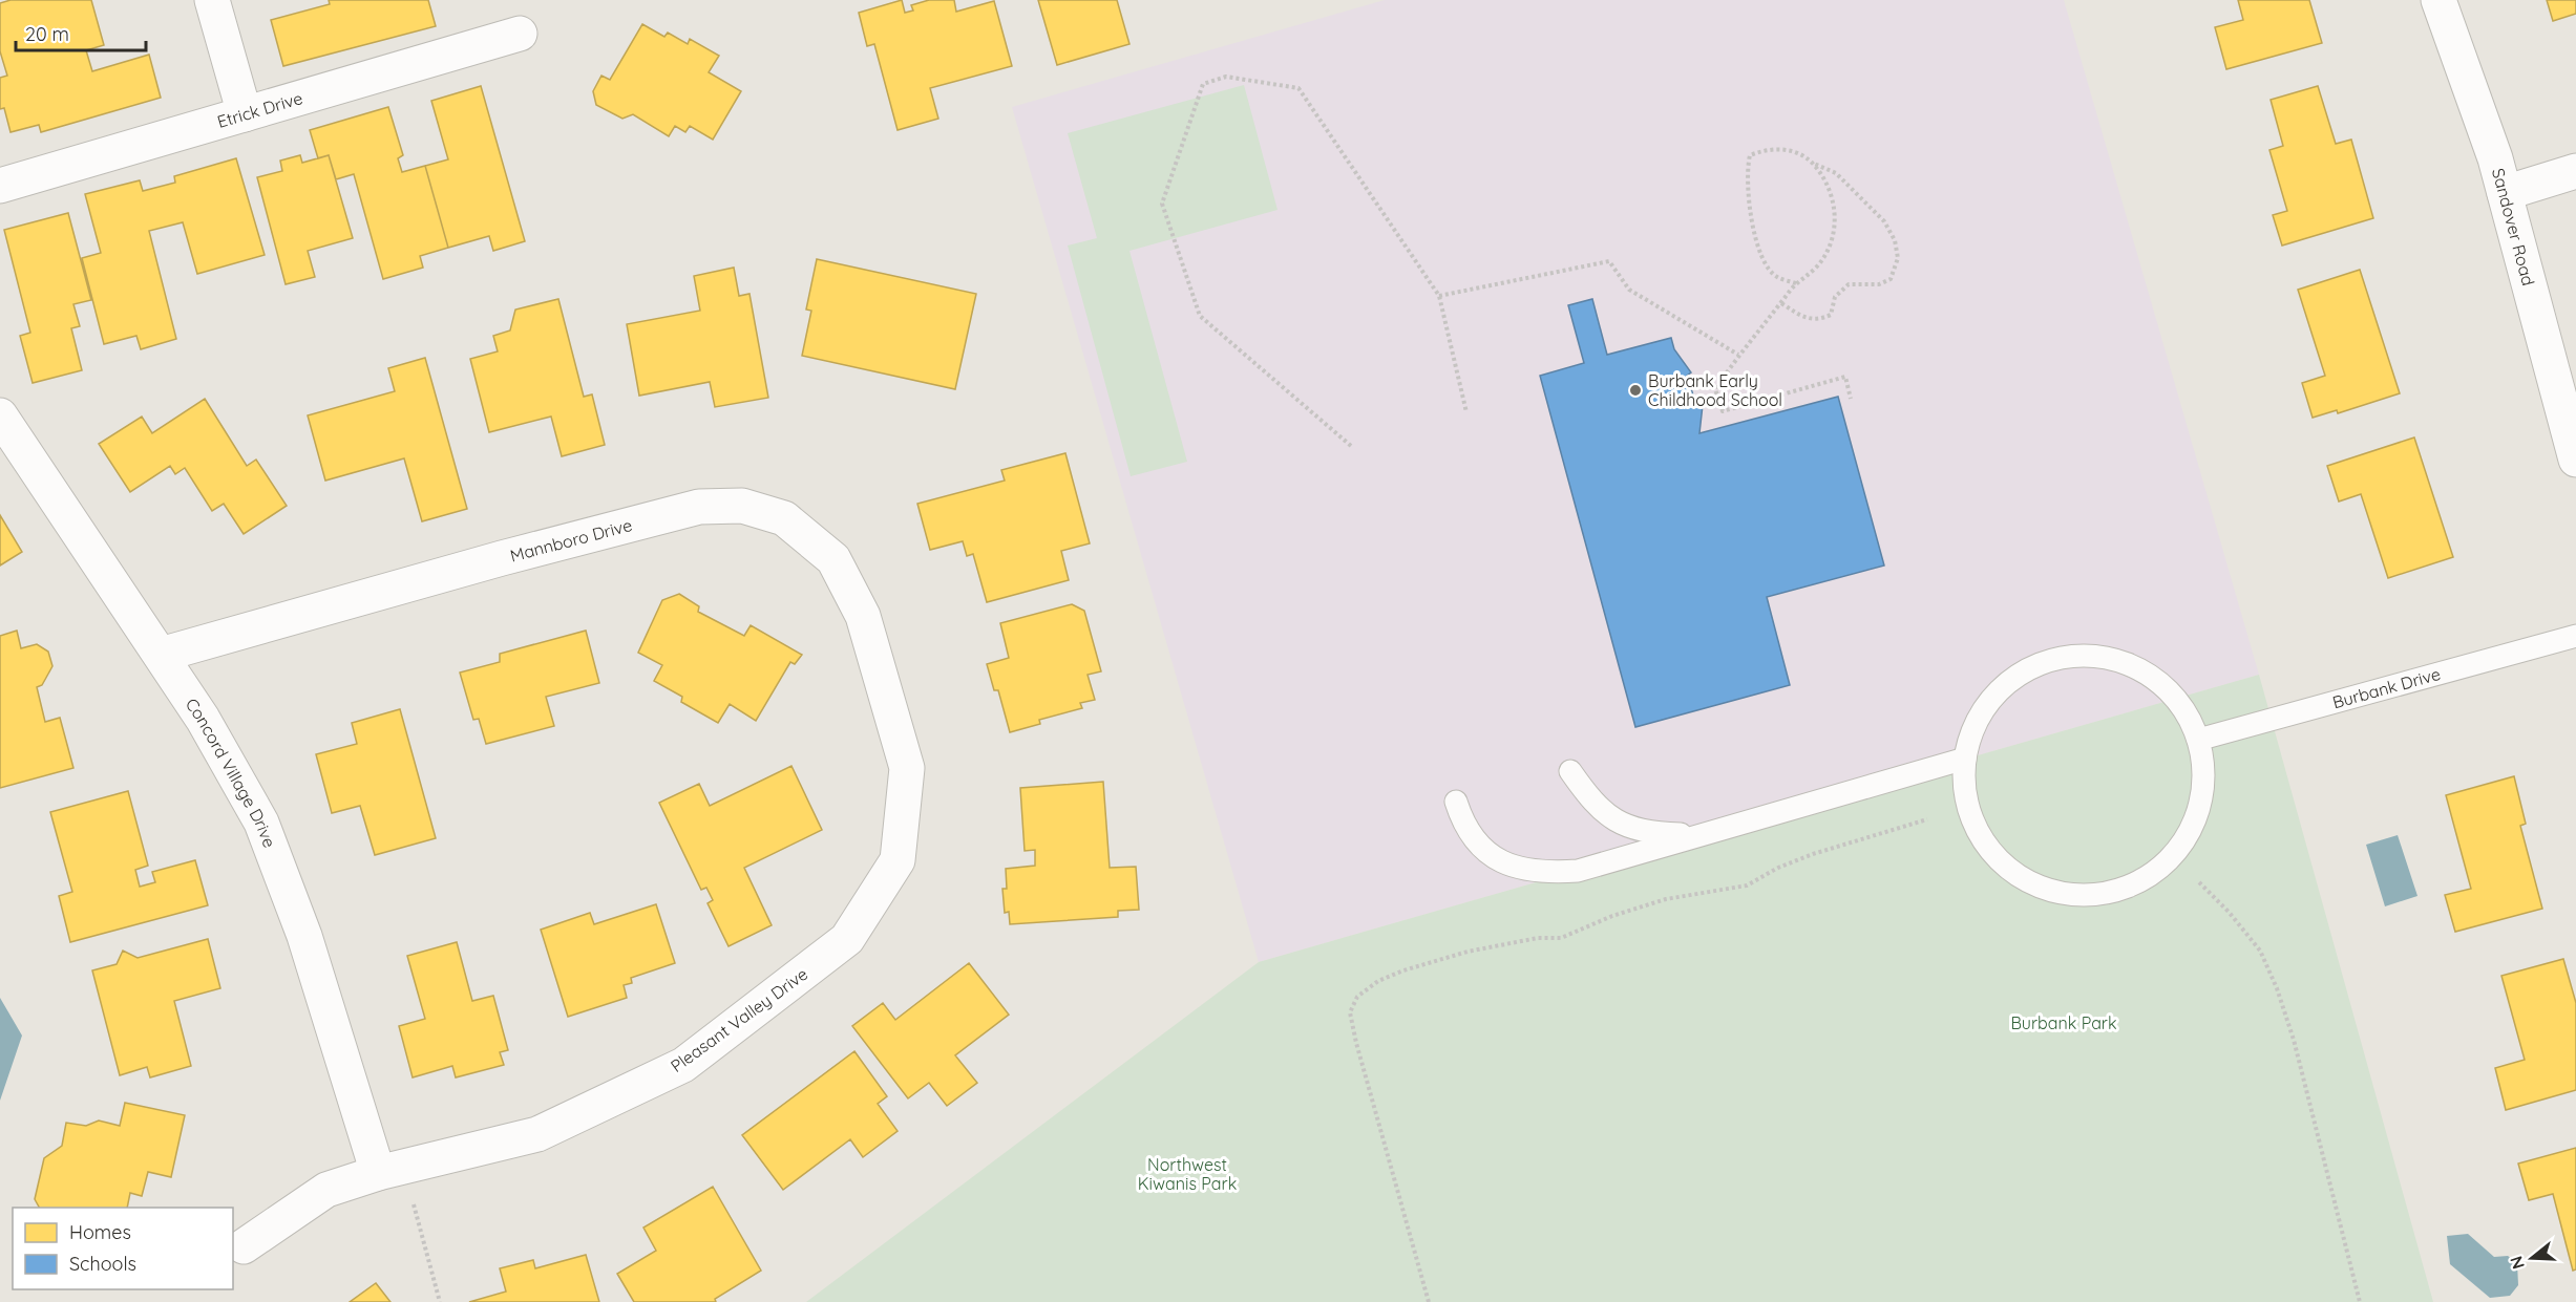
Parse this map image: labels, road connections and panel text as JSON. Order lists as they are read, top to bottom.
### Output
{
  "streets": {
    "street": [
      "Etrick Drive",
      "Sandover Road",
      "Mannboro Drive",
      "Concord Village Drive",
      "Pleasant Valley Drive"
    ],
    "lane": ["Burbank Drive"]
  },
  "crossings": [
    ["Mannboro Drive", "Concord Village Drive"],
    ["Mannboro Drive", "Pleasant Valley Drive"],
    ["Concord Village Drive", "Pleasant Valley Drive"]
  ],
  "parks": ["Burbank Park", "Northwest Kiwanis Park"],
  "places": ["Burbank Early Childhood School"],
  "legend": ["Homes", "Schools"],
  "scale_bar": "20 m",
  "north": "left"
}
